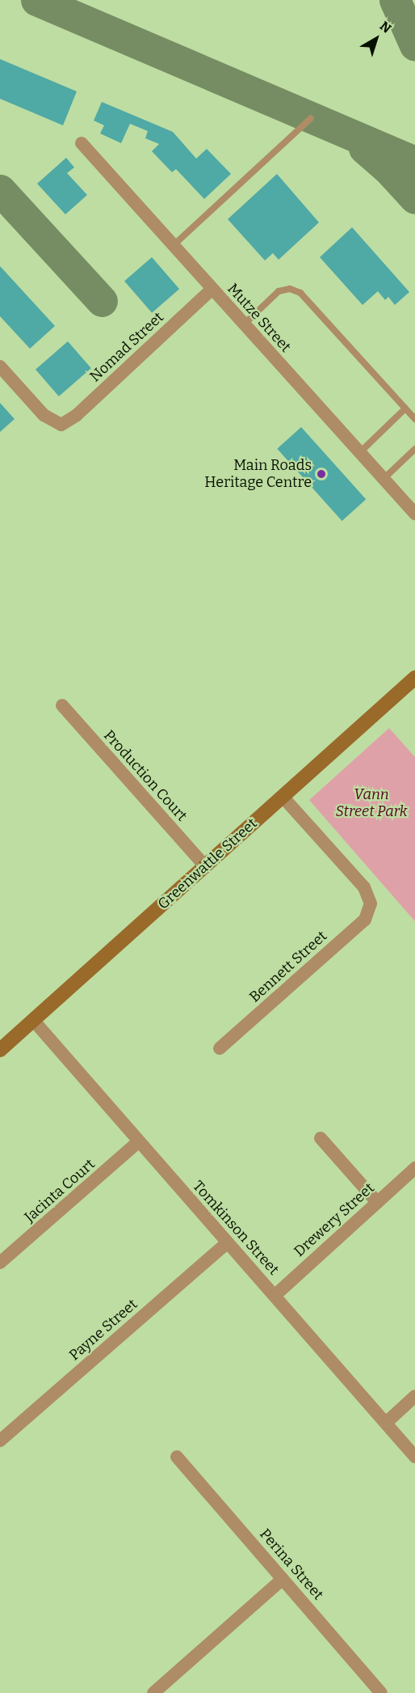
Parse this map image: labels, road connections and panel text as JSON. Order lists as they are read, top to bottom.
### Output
{
  "streets": {
    "street": [
      "Mutze Street",
      "Nomad Street",
      "Production Court",
      "Greenwattle Street",
      "Bennett Street",
      "Jacinta Court",
      "Drewery Street",
      "Tomkinson Street",
      "Payne Street",
      "Perina Street"
    ]
  },
  "crossings": [
    ["Mutze Street", "Nomad Street"],
    ["Production Court", "Greenwattle Street"],
    ["Greenwattle Street", "Bennett Street"],
    ["Greenwattle Street", "Tomkinson Street"],
    ["Jacinta Court", "Tomkinson Street"],
    ["Drewery Street", "Tomkinson Street"],
    ["Tomkinson Street", "Payne Street"]
  ],
  "parks": ["Vann Street Park"],
  "places": ["Main Roads Heritage Centre"],
  "north": "top right"
}
